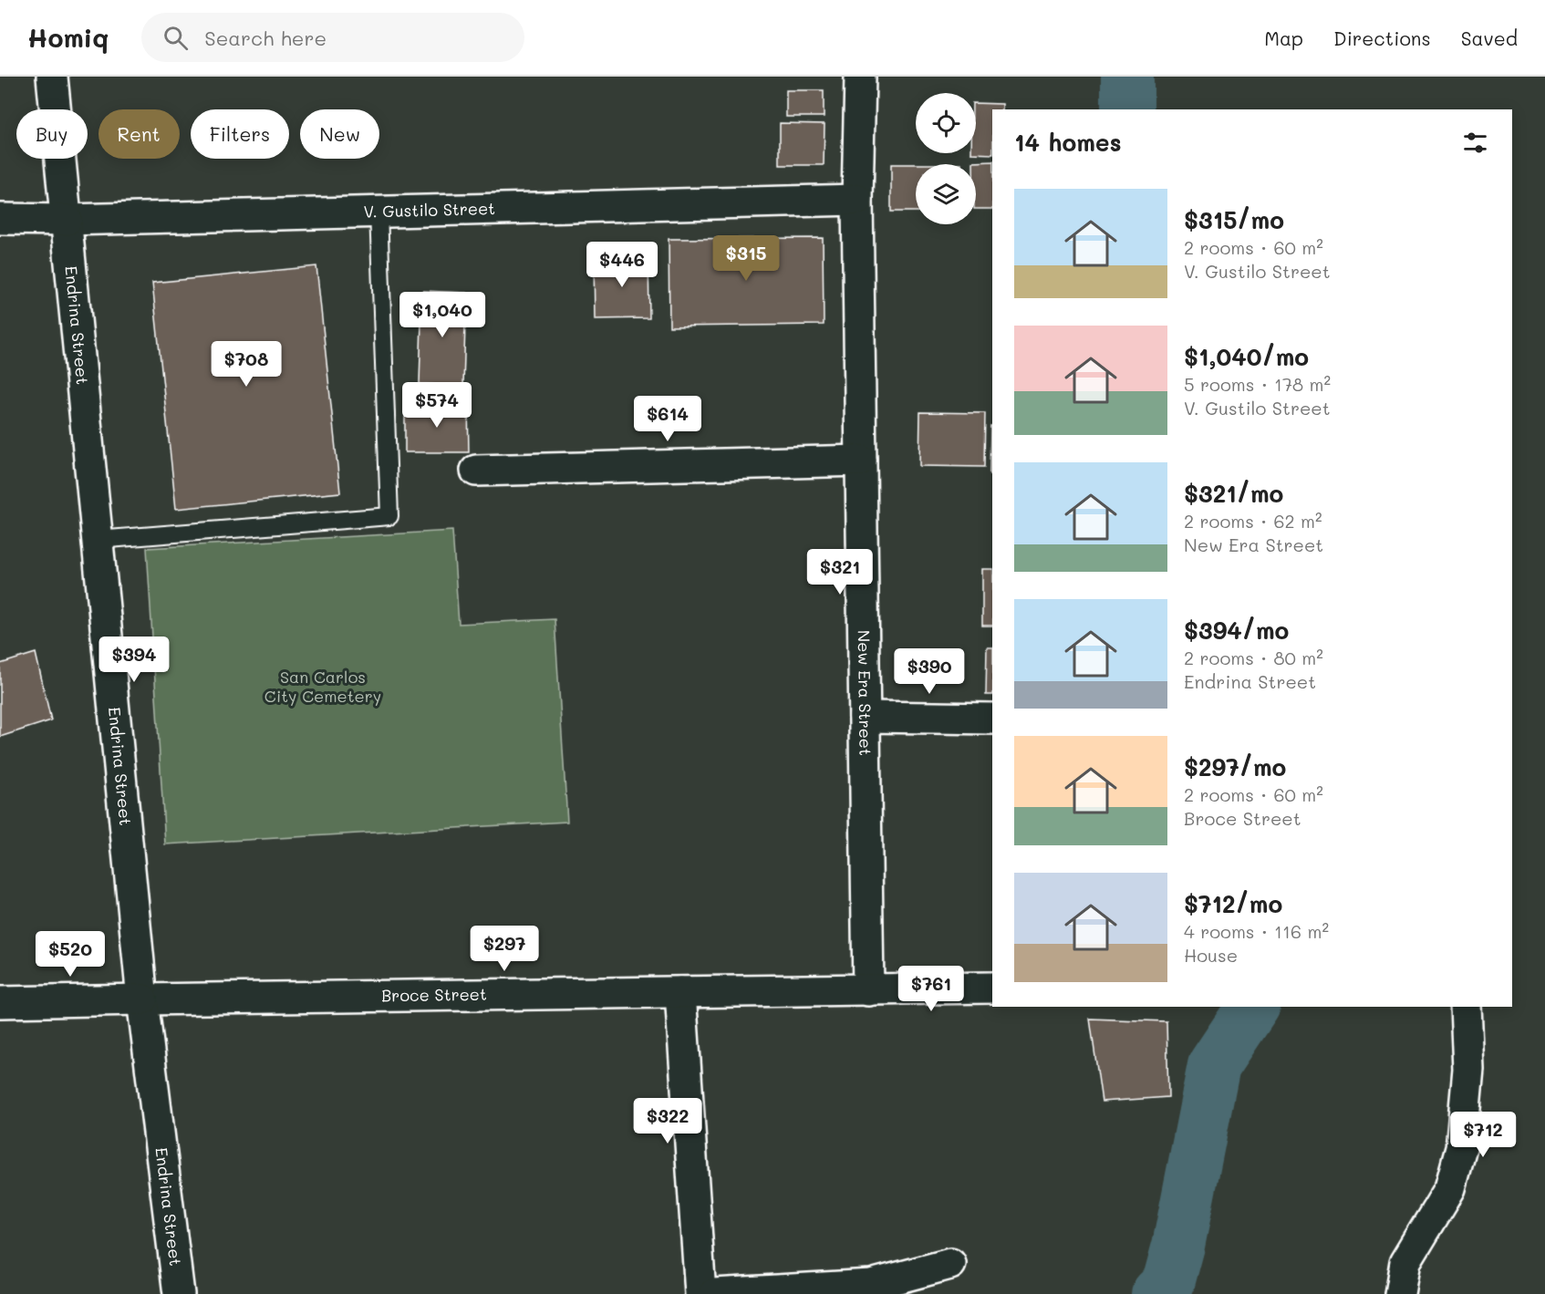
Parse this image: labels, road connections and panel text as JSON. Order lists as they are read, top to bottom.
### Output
{
  "streets": {
    "street": [
      "V. Gustilo Street",
      "Endrina Street",
      "New Era Street",
      "Broce Street"
    ]
  },
  "crossings": [
    ["V. Gustilo Street", "Endrina Street"],
    ["V. Gustilo Street", "New Era Street"],
    ["Endrina Street", "Broce Street"],
    ["New Era Street", "Broce Street"]
  ],
  "parks": ["San Carlos City Cemetery"],
  "page": {
    "header": "Homiq",
    "search": "Search here",
    "nav": ["Map", "Directions", "Saved"],
    "chip": [
      "Buy",
      "Rent",
      "Filters",
      "New"
    ],
    "heading": "14 homes",
    "list": [
      {
        "name": "$315/mo",
        "note": "2 rooms · 60 m² · V. Gustilo Street"
      },
      {
        "name": "$1,040/mo",
        "note": "5 rooms · 178 m² · V. Gustilo Street"
      },
      {
        "name": "$321/mo",
        "note": "2 rooms · 62 m² · New Era Street"
      },
      {
        "name": "$394/mo",
        "note": "2 rooms · 80 m² · Endrina Street"
      },
      {
        "name": "$297/mo",
        "note": "2 rooms · 60 m² · Broce Street"
      },
      {
        "name": "$712/mo",
        "note": "4 rooms · 116 m² · House"
      }
    ],
    "price": [
      "$315",
      "$446",
      "$1,040",
      "$708",
      "$574",
      "$614",
      "$321",
      "$394",
      "$390",
      "$297",
      "$520",
      "$761",
      "$322",
      "$712"
    ]
  }
}
